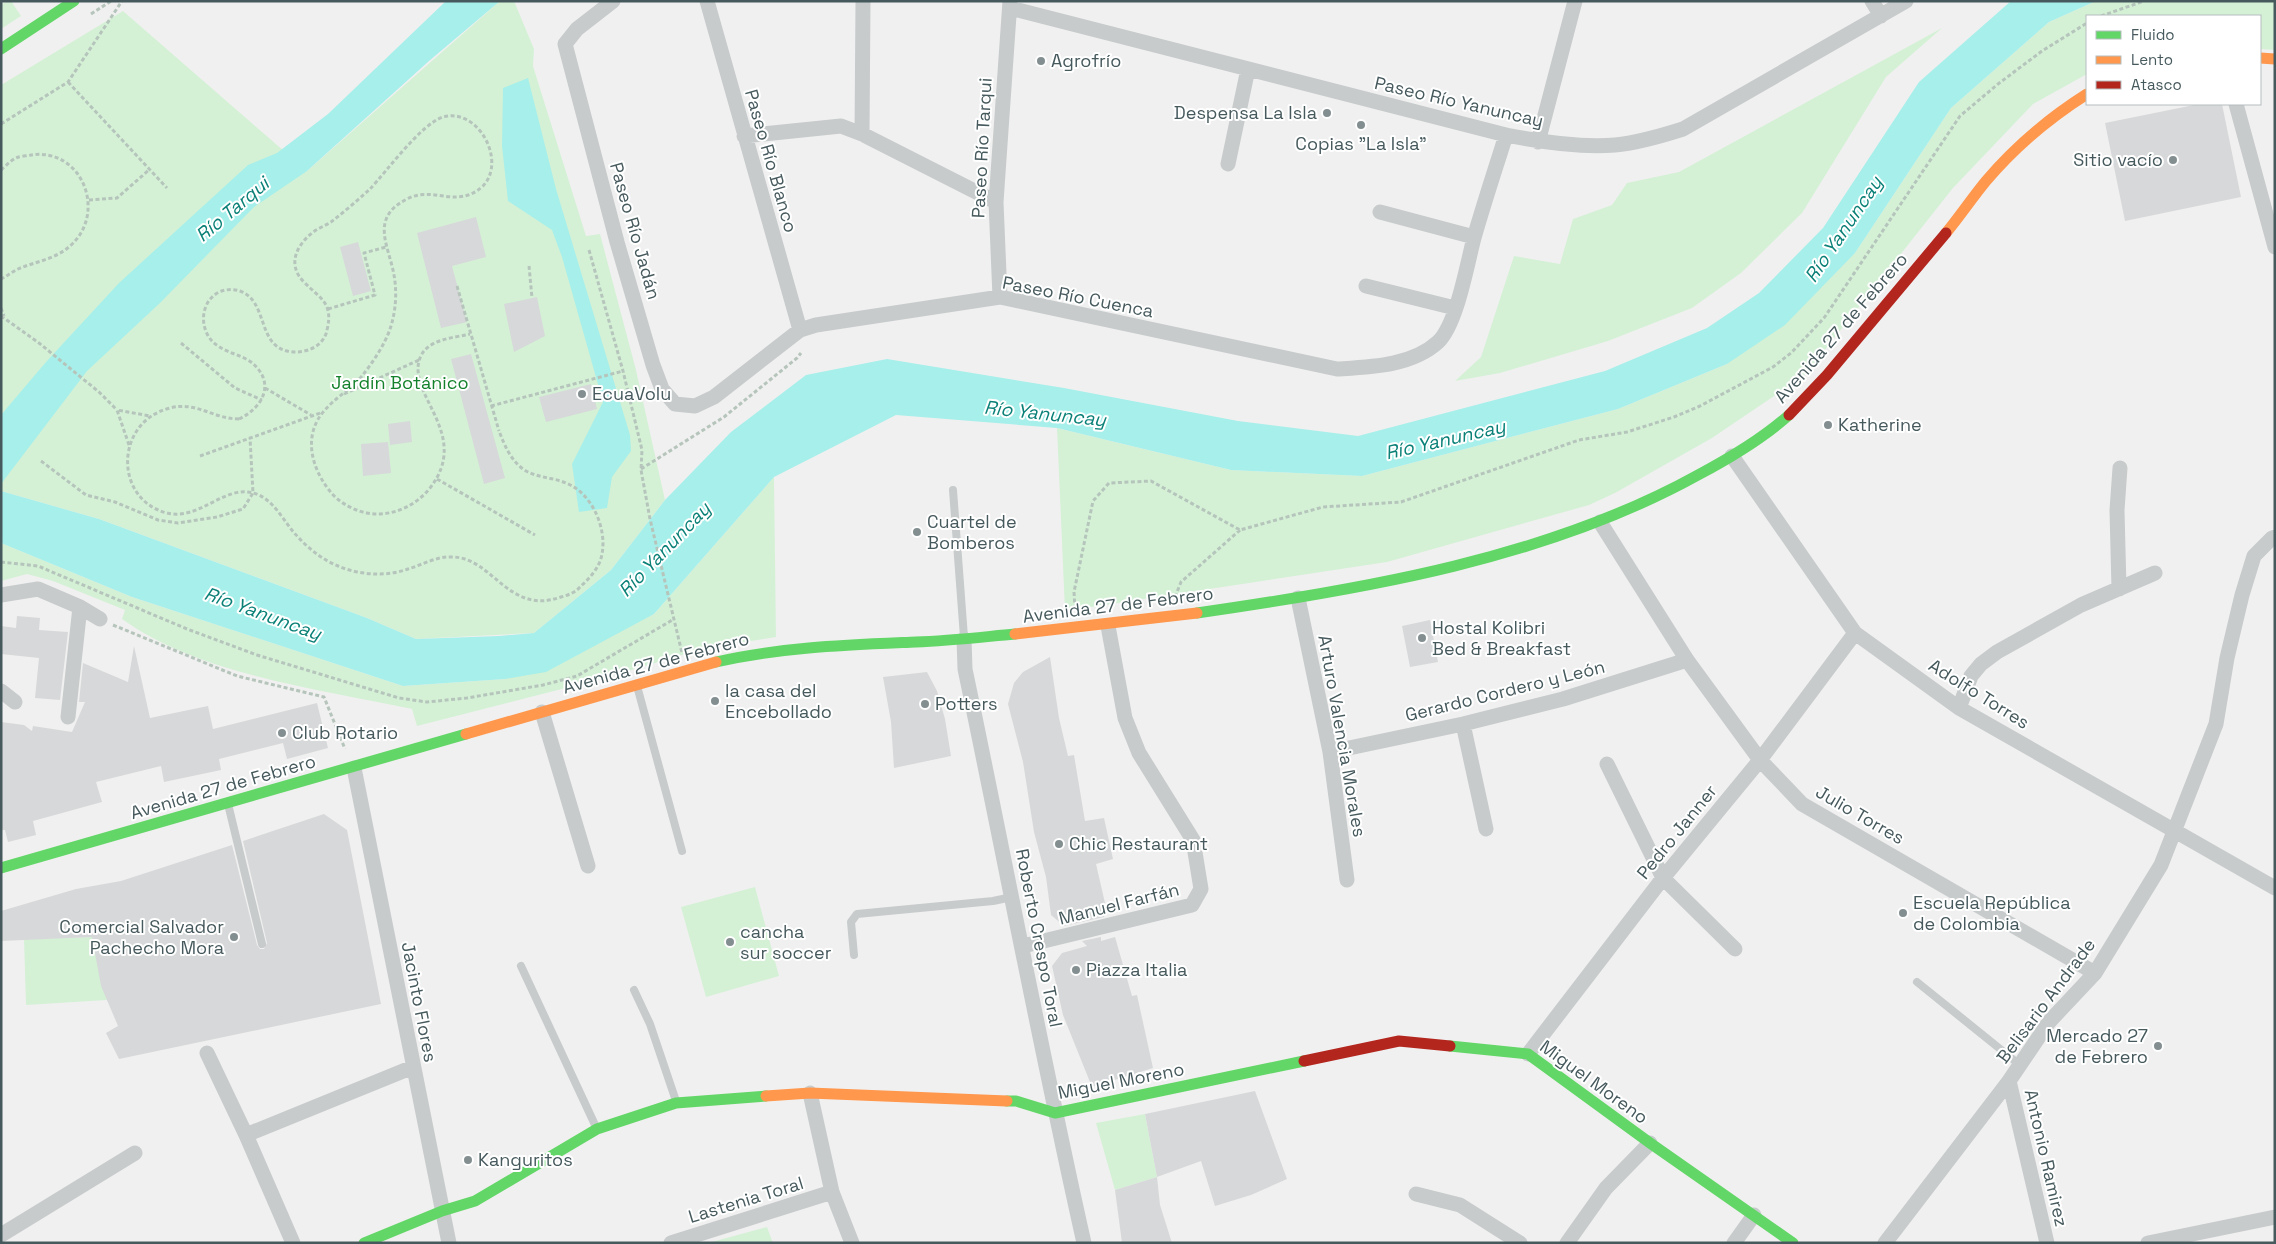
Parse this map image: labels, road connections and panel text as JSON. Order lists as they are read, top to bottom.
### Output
{
  "streets": {
    "street": [
      "Paseo Río Yanuncay",
      "Paseo Río Tarqui",
      "Paseo Río Blanco",
      "Paseo Río Jadán",
      "Paseo Río Cuenca",
      "Avenida 27 de Febrero",
      "Gerardo Cordero y León",
      "Adolfo Torres",
      "Arturo Valencia Morales",
      "Julio Torres",
      "Pedro Janner",
      "Manuel Farfán",
      "Roberto Crespo Toral",
      "Belisario Andrade",
      "Jacinto Flores",
      "Miguel Moreno",
      "Antonio Ramirez",
      "Lastenia Toral"
    ]
  },
  "crossings": [
    ["Paseo Río Yanuncay", "Paseo Río Tarqui"],
    ["Paseo Río Tarqui", "Paseo Río Cuenca"],
    ["Paseo Río Blanco", "Paseo Río Cuenca"],
    ["Paseo Río Jadán", "Paseo Río Cuenca"],
    ["Avenida 27 de Febrero", "Adolfo Torres"],
    ["Avenida 27 de Febrero", "Arturo Valencia Morales"],
    ["Avenida 27 de Febrero", "Julio Torres"],
    ["Avenida 27 de Febrero", "Manuel Farfán"],
    ["Avenida 27 de Febrero", "Roberto Crespo Toral"],
    ["Avenida 27 de Febrero", "Jacinto Flores"],
    ["Gerardo Cordero y León", "Arturo Valencia Morales"],
    ["Gerardo Cordero y León", "Julio Torres"],
    ["Adolfo Torres", "Pedro Janner"],
    ["Adolfo Torres", "Belisario Andrade"],
    ["Julio Torres", "Pedro Janner"],
    ["Julio Torres", "Belisario Andrade"],
    ["Pedro Janner", "Miguel Moreno"],
    ["Manuel Farfán", "Roberto Crespo Toral"],
    ["Roberto Crespo Toral", "Miguel Moreno"],
    ["Belisario Andrade", "Antonio Ramirez"],
    ["Jacinto Flores", "Miguel Moreno"]
  ],
  "water": ["Río Tarqui", "Río Yanuncay"],
  "parks": ["Jardín Botánico"],
  "places": [
    "Agrofrío",
    "Despensa La Isla",
    "Copias \"La Isla\"",
    "Sitio vacío",
    "EcuaVolu",
    "Katherine",
    "Cuartel de Bomberos",
    "Hostal Kolibri Bed & Breakfast",
    "la casa del Encebollado",
    "Potters",
    "Club Rotario",
    "Chic Restaurant",
    "Escuela República de Colombia",
    "Comercial Salvador Pachecho Mora",
    "cancha sur soccer",
    "Piazza Italia",
    "Mercado 27 de Febrero",
    "Kanguritos"
  ],
  "legend": ["Fluido", "Lento", "Atasco"]
}
